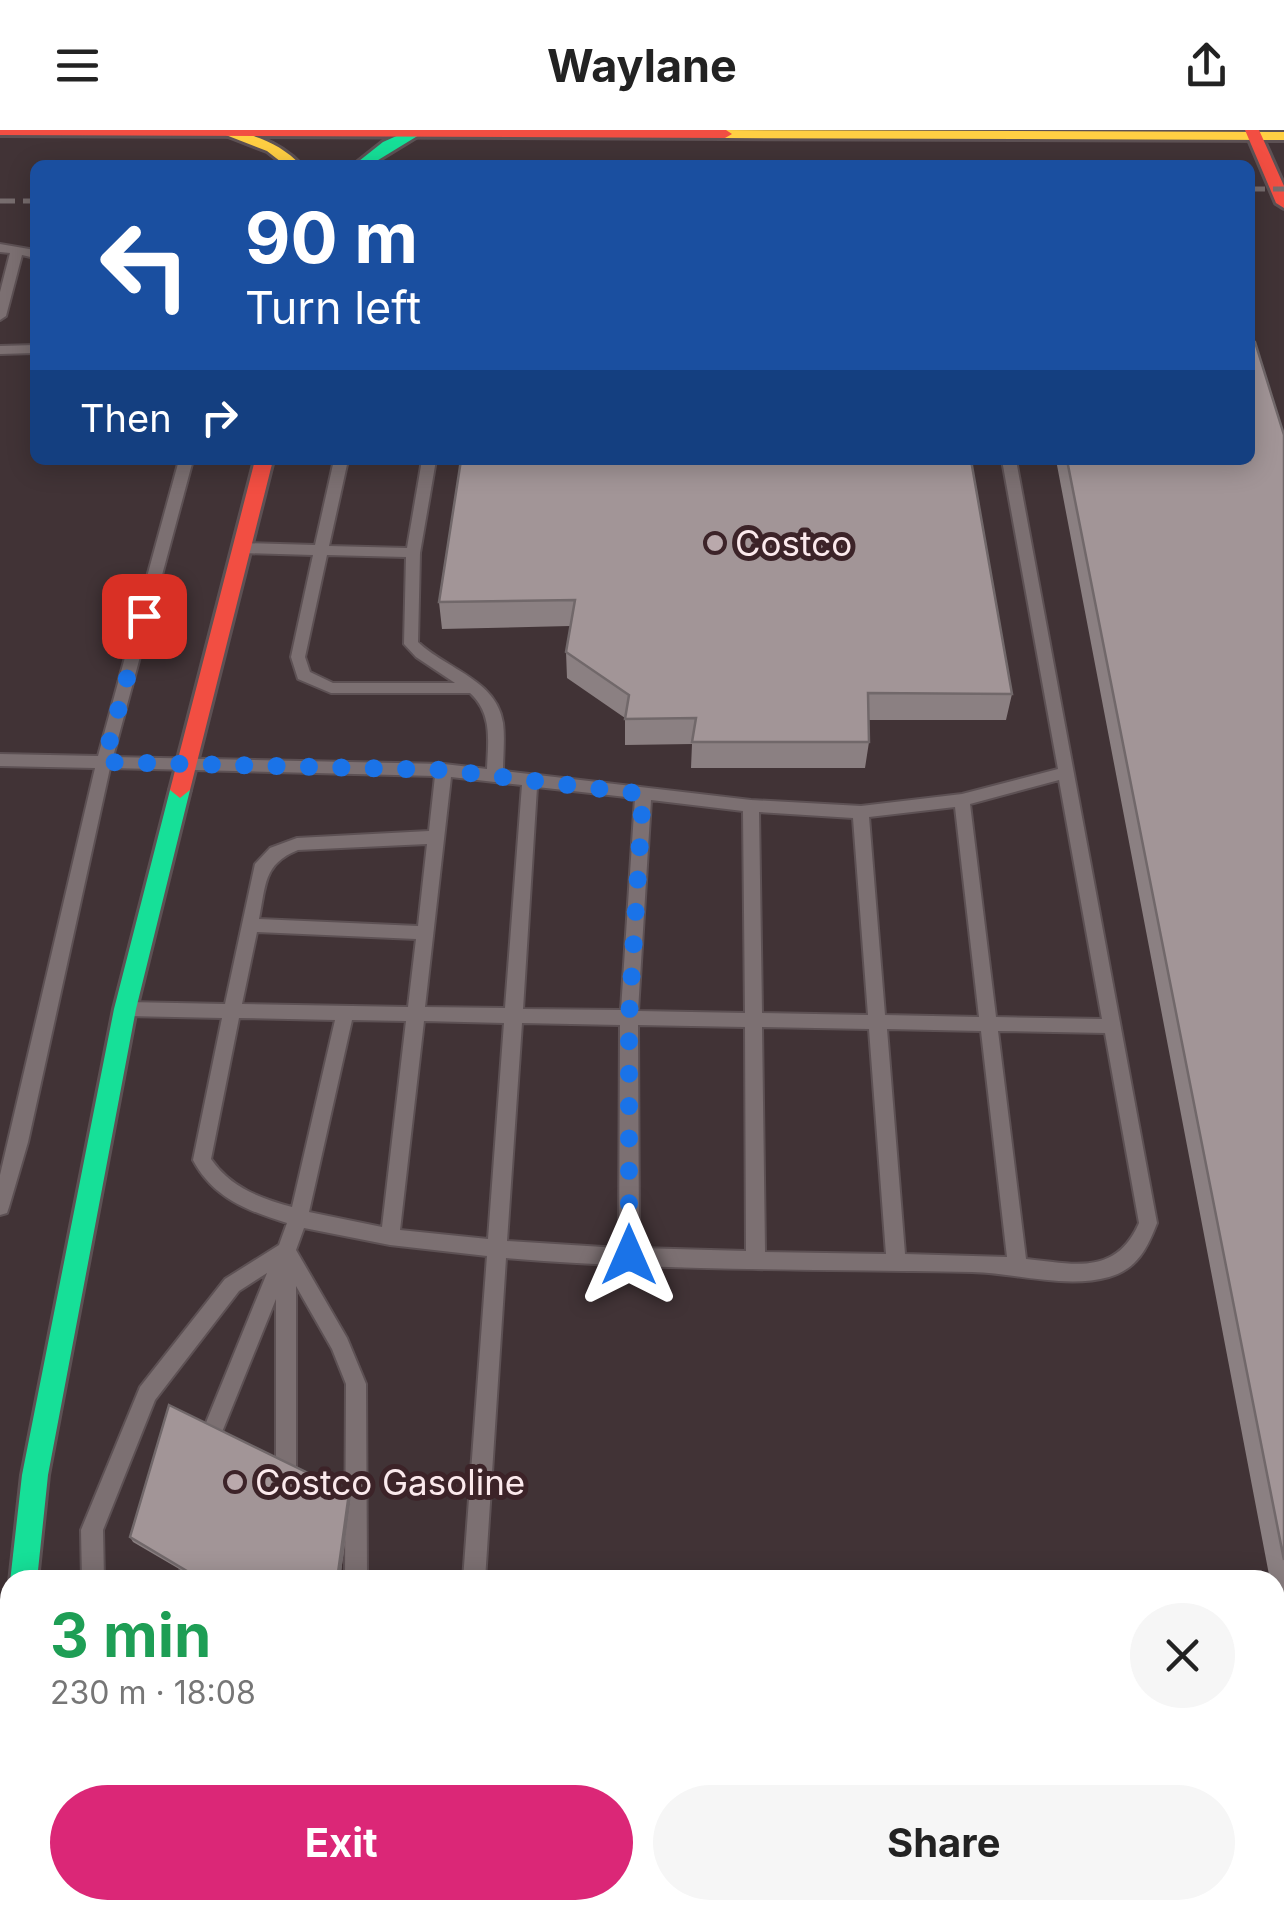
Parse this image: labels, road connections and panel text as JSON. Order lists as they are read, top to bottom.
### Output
{
  "places": ["Costco", "Costco Gasoline"],
  "page": {
    "header": "Waylane",
    "turn": ["90 m", "Turn left"],
    "then": "Then",
    "heading": ["3 min", "230 m · 18:08"],
    "buttons": ["Exit", "Share"]
  }
}
